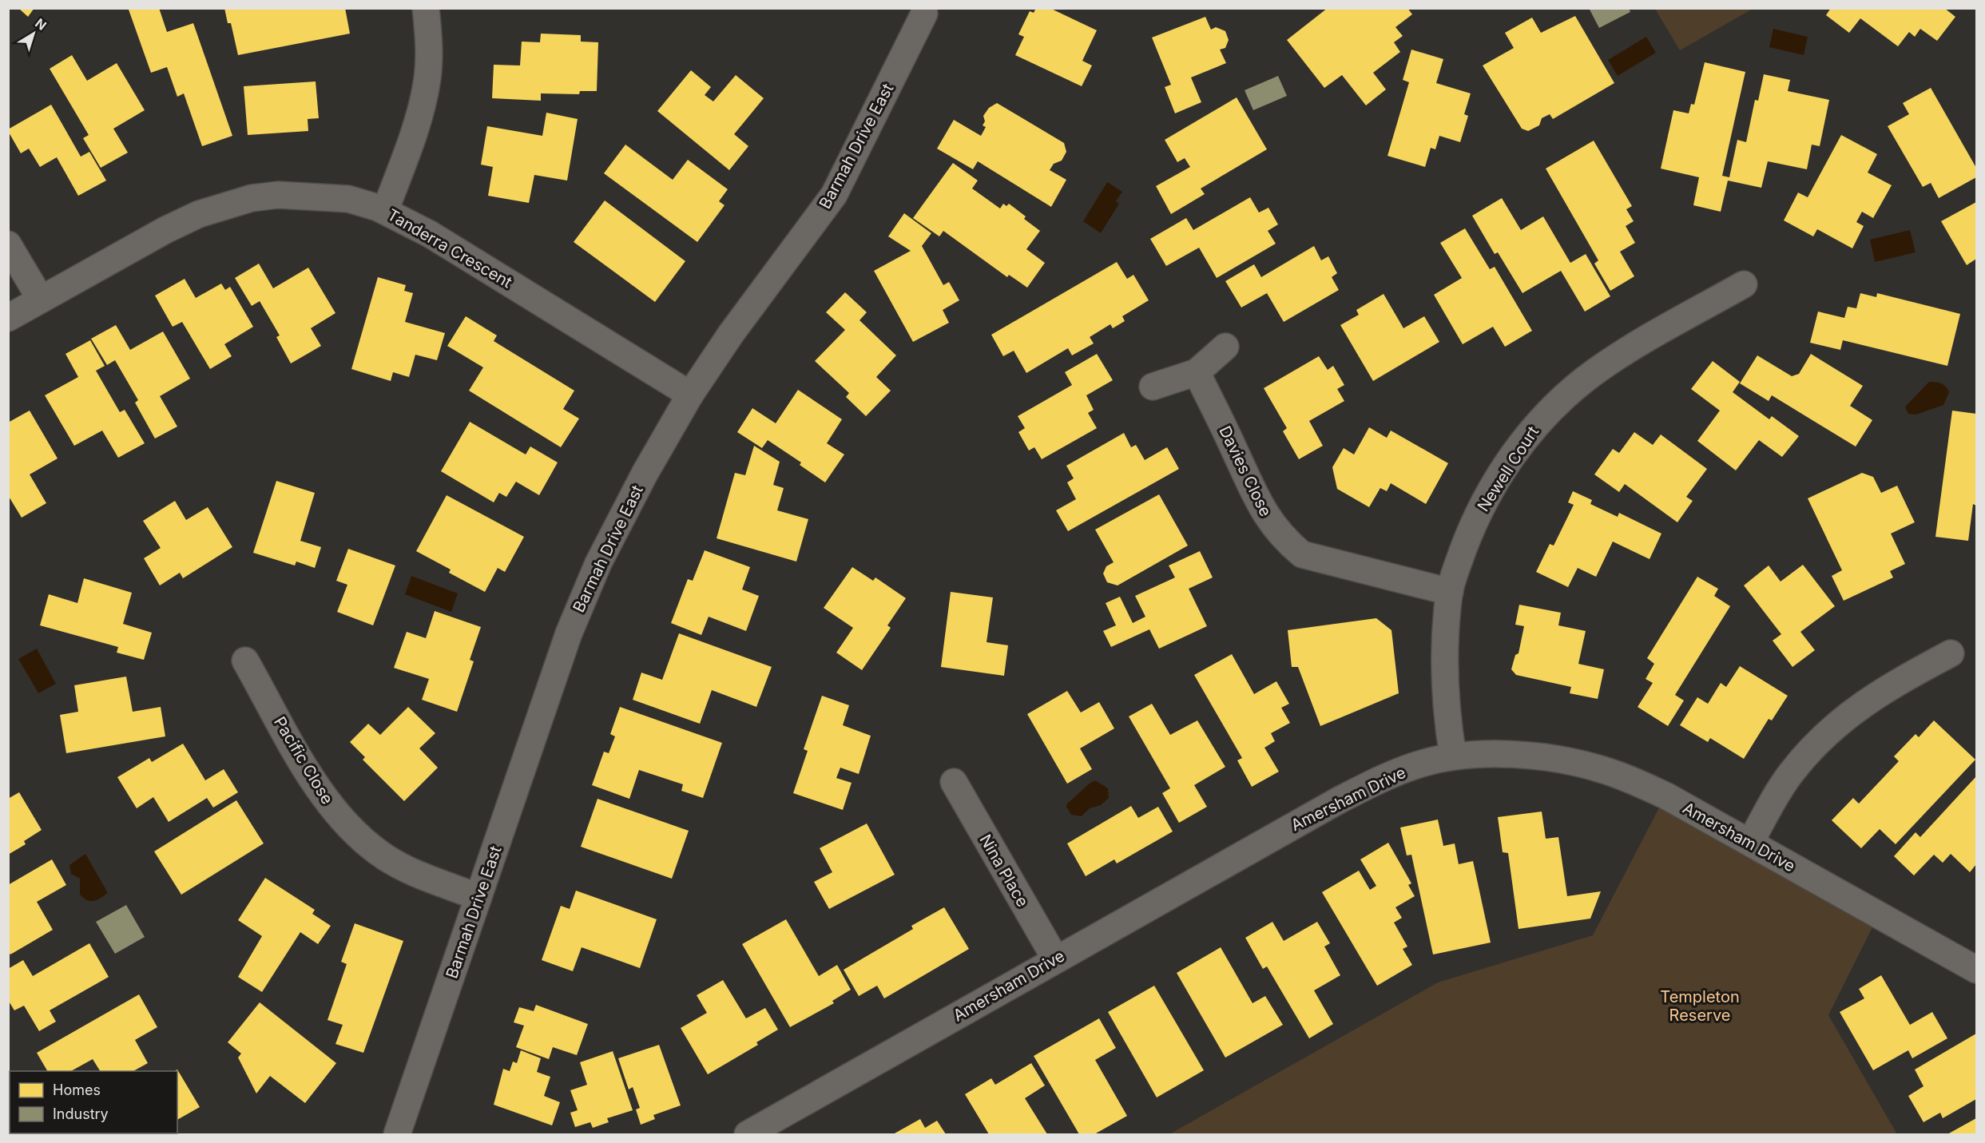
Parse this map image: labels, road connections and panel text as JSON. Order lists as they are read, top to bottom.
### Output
{
  "streets": {
    "street": [
      "Barmah Drive East",
      "Tanderra Crescent",
      "Newell Court",
      "Davies Close",
      "Pacific Close",
      "Amersham Drive",
      "Nina Place"
    ]
  },
  "crossings": [
    ["Barmah Drive East", "Tanderra Crescent"],
    ["Barmah Drive East", "Pacific Close"],
    ["Newell Court", "Davies Close"],
    ["Newell Court", "Amersham Drive"],
    ["Amersham Drive", "Nina Place"]
  ],
  "parks": ["Templeton Reserve"],
  "legend": ["Homes", "Industry"],
  "north": "top right"
}
